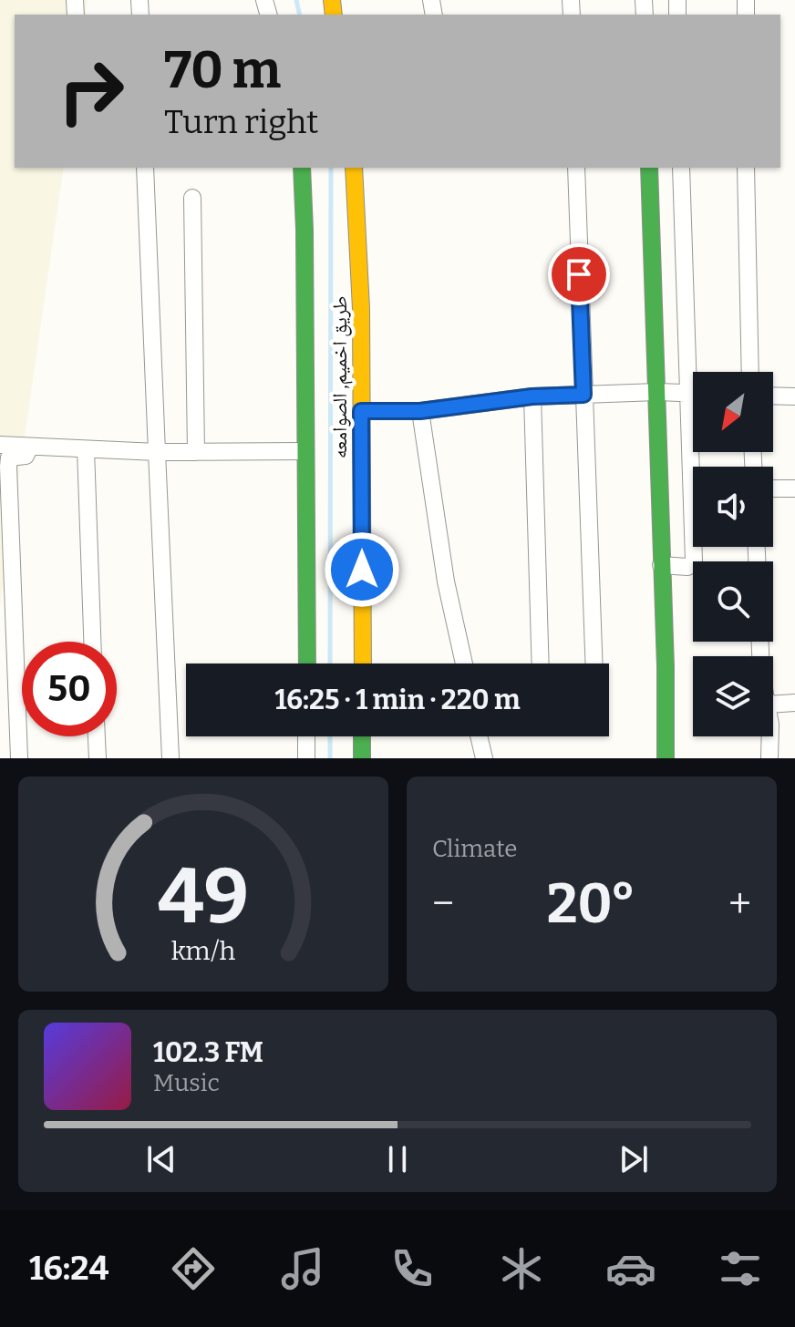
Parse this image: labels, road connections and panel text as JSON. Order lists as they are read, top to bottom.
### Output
{
  "streets": {
    "street": ["طريق اخميم, الصوامعه"]
  },
  "north": "bottom left",
  "page": {
    "turn": ["70 m", "Turn right"],
    "limit": "50",
    "trip": "16:25 · 1 min · 220 m",
    "tile": "Climate",
    "heat": ["−", "20°", "+"],
    "song": ["102.3 FM", "Music"],
    "tabs": "16:24",
    "gauge": ["49", "km/h"]
  }
}
